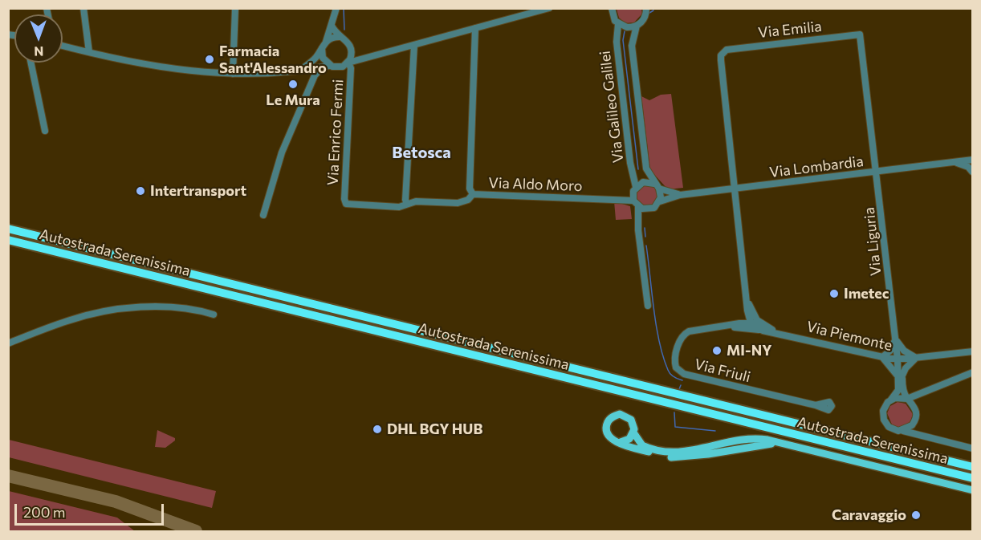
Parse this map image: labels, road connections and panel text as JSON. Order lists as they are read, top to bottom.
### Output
{
  "streets": {
    "highway": ["Autostrada Serenissima"],
    "street": [
      "Via Emilia",
      "Via Galileo Galilei",
      "Via Enrico Fermi",
      "Via Lombardia",
      "Via Aldo Moro",
      "Via Liguria",
      "Via Piemonte",
      "Via Friuli"
    ]
  },
  "crossings": [
    ["Via Emilia", "Via Lombardia"],
    ["Via Emilia", "Via Liguria"],
    ["Via Galileo Galilei", "Via Lombardia"],
    ["Via Galileo Galilei", "Via Aldo Moro"],
    ["Via Enrico Fermi", "Via Aldo Moro"],
    ["Via Lombardia", "Via Aldo Moro"],
    ["Via Lombardia", "Via Liguria"],
    ["Via Liguria", "Via Piemonte"],
    ["Via Piemonte", "Via Friuli"]
  ],
  "districts": ["Betosca"],
  "places": [
    "Farmacia Sant'Alessandro",
    "Le Mura",
    "Intertransport",
    "Imetec",
    "MI-NY",
    "DHL BGY HUB",
    "Caravaggio"
  ],
  "scale_bar": "200 m",
  "north": "bottom"
}
